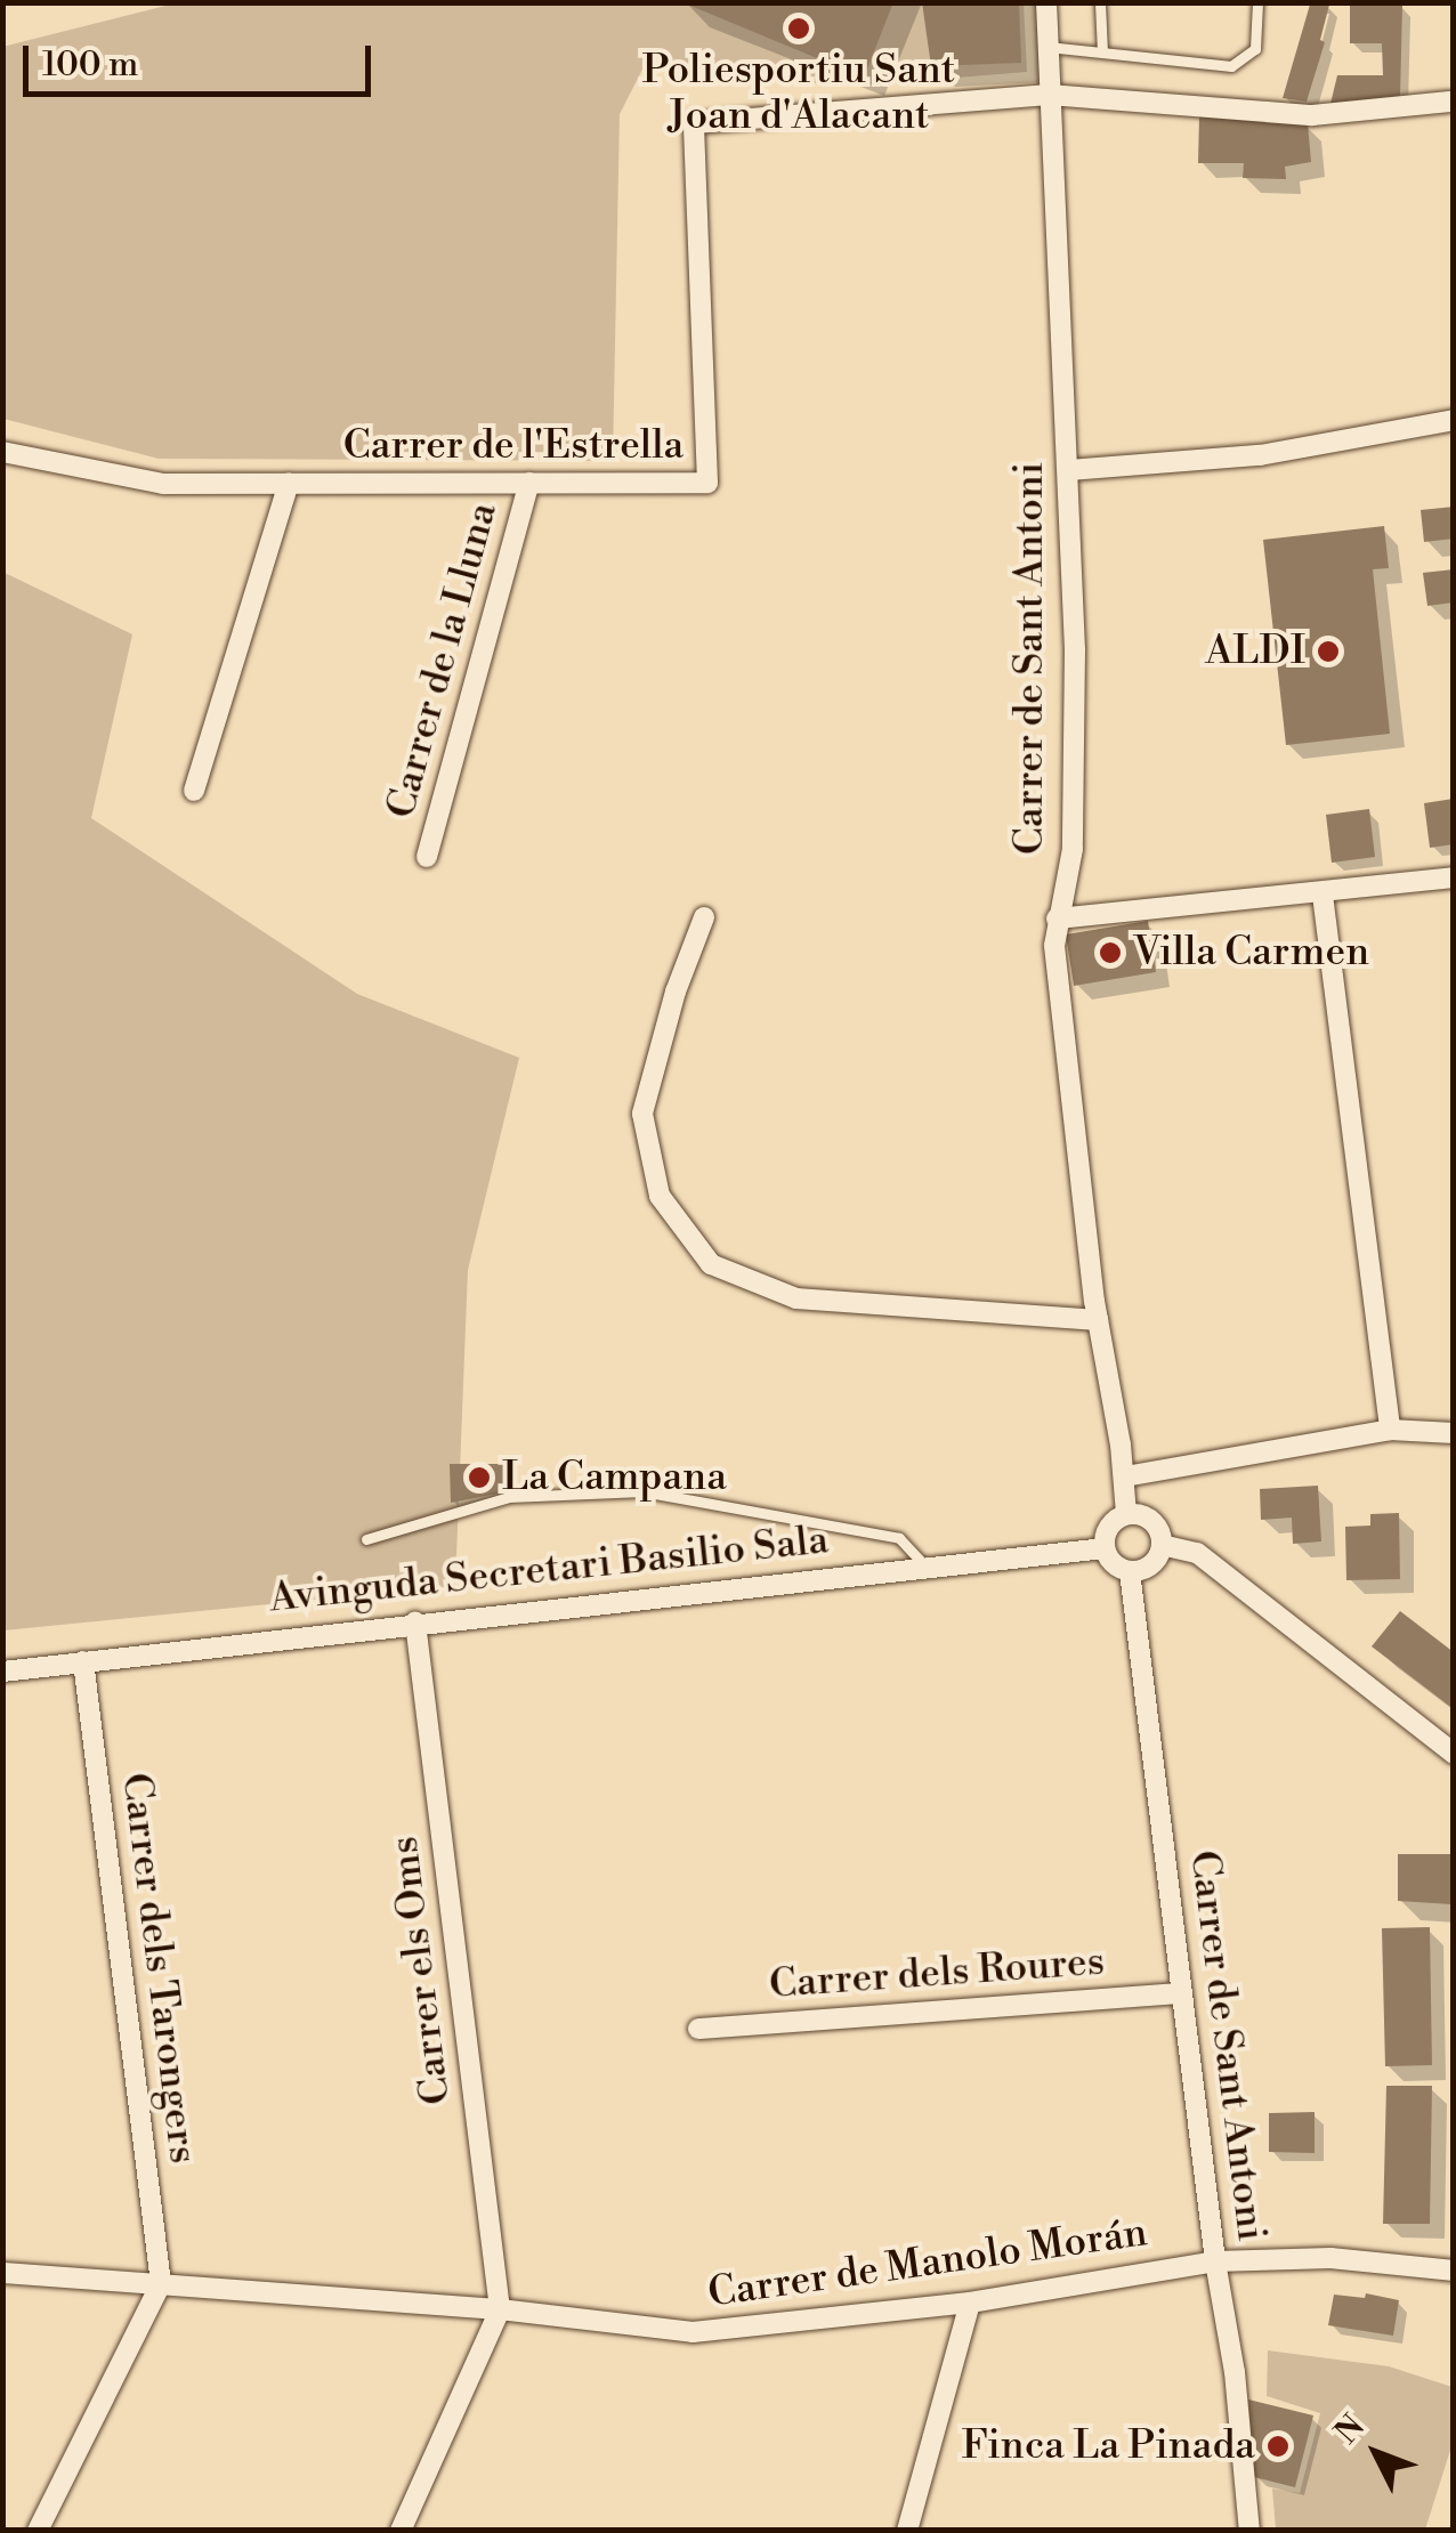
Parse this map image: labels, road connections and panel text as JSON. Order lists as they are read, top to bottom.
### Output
{
  "streets": {
    "street": [
      "Carrer de l'Estrella",
      "Carrer de Sant Antoni",
      "Carrer de la Lluna",
      "Avinguda Secretari Basilio Sala",
      "Carrer dels Tarongers",
      "Carrer els Oms",
      "Carrer dels Roures",
      "Carrer de Manolo Morán"
    ]
  },
  "crossings": [
    ["Carrer de l'Estrella", "Carrer de Sant Antoni"],
    ["Carrer de l'Estrella", "Carrer de la Lluna"],
    ["Carrer de Sant Antoni", "Avinguda Secretari Basilio Sala"],
    ["Carrer de Sant Antoni", "Carrer dels Roures"],
    ["Carrer de Sant Antoni", "Carrer de Manolo Morán"],
    ["Avinguda Secretari Basilio Sala", "Carrer dels Tarongers"],
    ["Avinguda Secretari Basilio Sala", "Carrer els Oms"],
    ["Carrer dels Tarongers", "Carrer de Manolo Morán"],
    ["Carrer els Oms", "Carrer de Manolo Morán"]
  ],
  "places": [
    "Poliesportiu Sant Joan d'Alacant",
    "ALDI",
    "Villa Carmen",
    "La Campana",
    "Finca La Pinada"
  ],
  "scale_bar": "100 m",
  "north": "top left"
}
